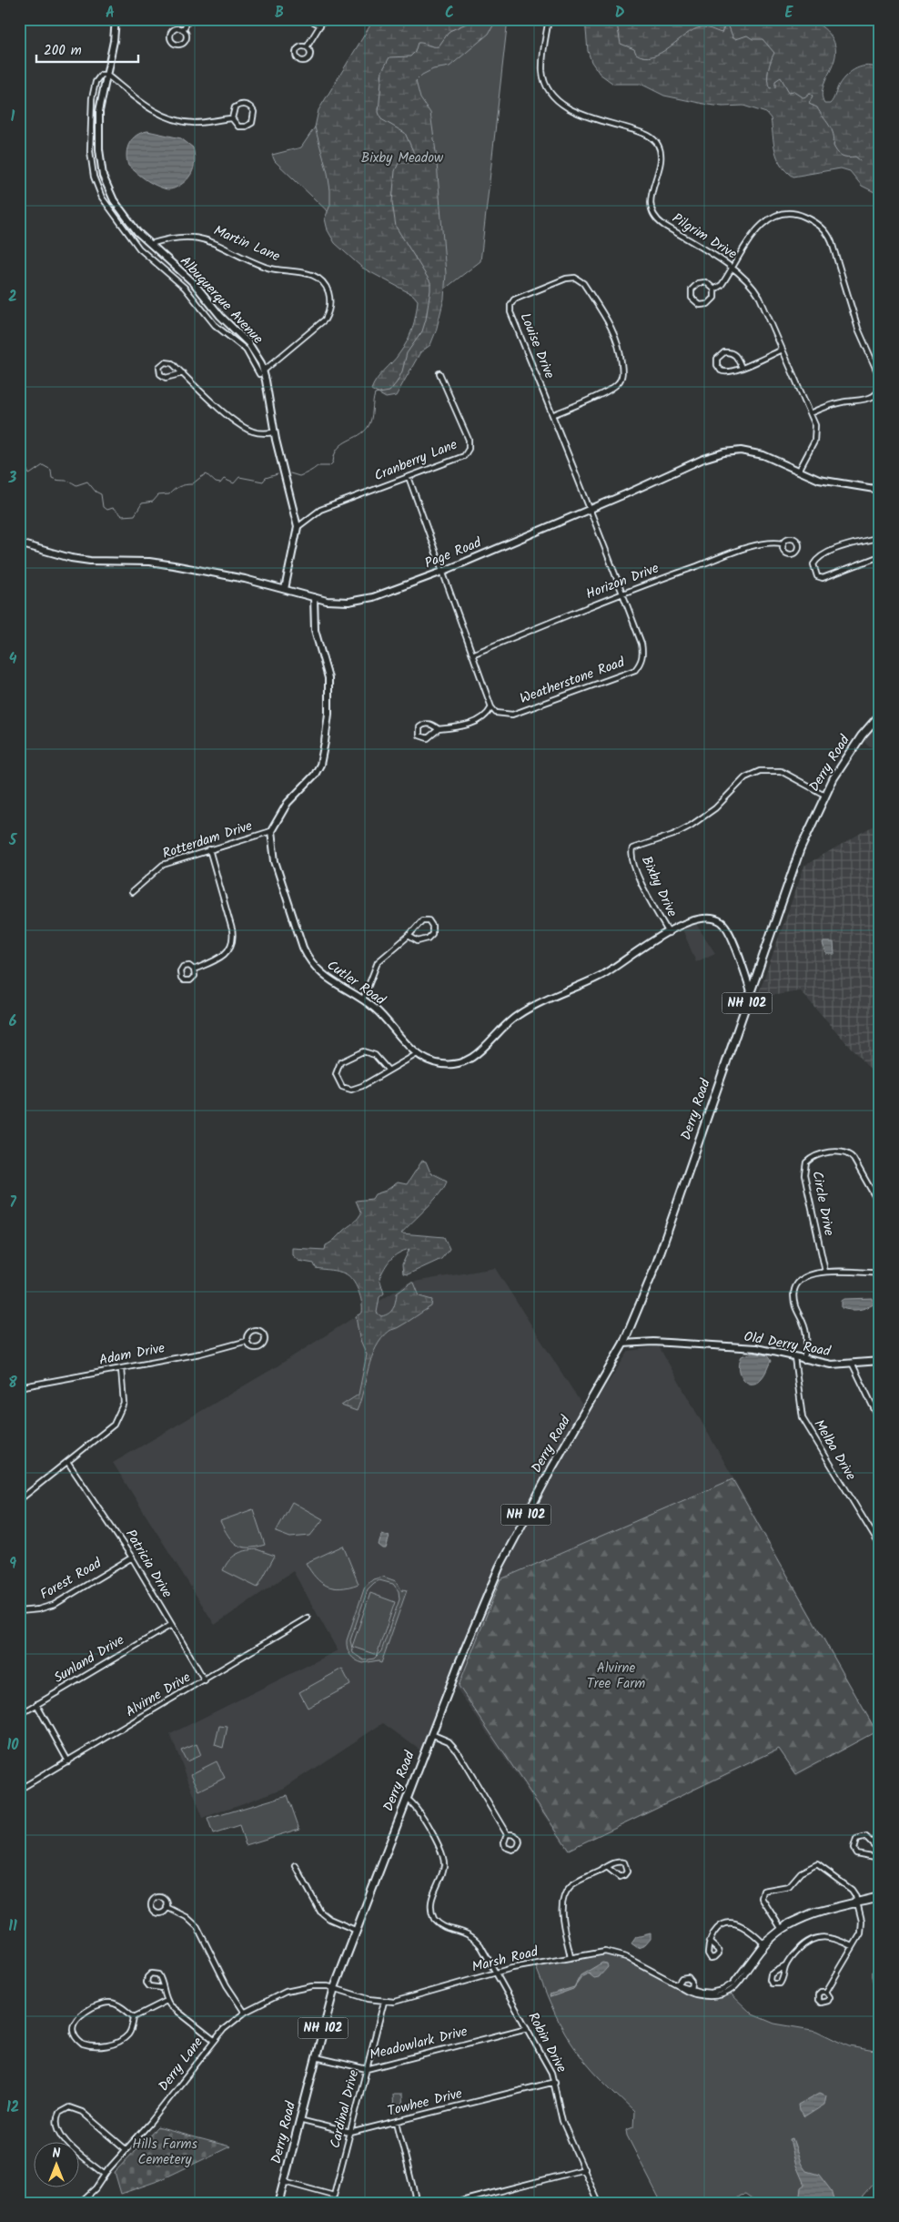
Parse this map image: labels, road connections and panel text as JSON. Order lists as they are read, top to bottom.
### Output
{
  "streets": {
    "main road": ["Derry Road", "NH 102"],
    "street": [
      "Pilgrim Drive",
      "Martin Lane",
      "Albuquerque Avenue",
      "Louise Drive",
      "Cranberry Lane",
      "Page Road",
      "Horizon Drive",
      "Weatherstone Road",
      "Rotterdam Drive",
      "Bixby Drive",
      "Cutler Road",
      "Circle Drive",
      "Old Derry Road",
      "Adam Drive",
      "Melba Drive",
      "Patricia Drive",
      "Forest Road",
      "Sunland Drive",
      "Alvirne Drive",
      "Marsh Road",
      "Robin Drive",
      "Meadowlark Drive",
      "Derry Lane",
      "Towhee Drive",
      "Cardinal Drive"
    ]
  },
  "crossings": [
    ["Pilgrim Drive", "Page Road"],
    ["Martin Lane", "Albuquerque Avenue"],
    ["Albuquerque Avenue", "Cranberry Lane"],
    ["Albuquerque Avenue", "Page Road"],
    ["Louise Drive", "Page Road"],
    ["Louise Drive", "Weatherstone Road"],
    ["Page Road", "Weatherstone Road"],
    ["Horizon Drive", "Weatherstone Road"],
    ["Derry Road", "Bixby Drive"],
    ["Derry Road", "Cutler Road"],
    ["Derry Road", "Old Derry Road"],
    ["Derry Road", "Marsh Road"],
    ["Derry Road", "Robin Drive"],
    ["Derry Road", "Meadowlark Drive"],
    ["Derry Road", "Derry Lane"],
    ["Derry Road", "Towhee Drive"],
    ["Derry Road", "Cardinal Drive"],
    ["Rotterdam Drive", "Cutler Road"],
    ["Bixby Drive", "Cutler Road"],
    ["Old Derry Road", "Melba Drive"],
    ["Patricia Drive", "Forest Road"],
    ["Patricia Drive", "Sunland Drive"],
    ["Patricia Drive", "Alvirne Drive"],
    ["Marsh Road", "Robin Drive"],
    ["Marsh Road", "Derry Lane"],
    ["Marsh Road", "Cardinal Drive"],
    ["Robin Drive", "Meadowlark Drive"],
    ["Robin Drive", "Towhee Drive"],
    ["Meadowlark Drive", "Cardinal Drive"],
    ["Towhee Drive", "Cardinal Drive"]
  ],
  "parks": ["Bixby Meadow", "Alvirne Tree Farm", "Hills Farms Cemetery"],
  "scale_bar": "200 m",
  "north": "top",
  "grid": {
    "columns": [
      "A",
      "B",
      "C",
      "D",
      "E"
    ],
    "rows": [
      "1",
      "2",
      "3",
      "4",
      "5",
      "6",
      "7",
      "8",
      "9",
      "10",
      "11",
      "12"
    ]
  }
}
